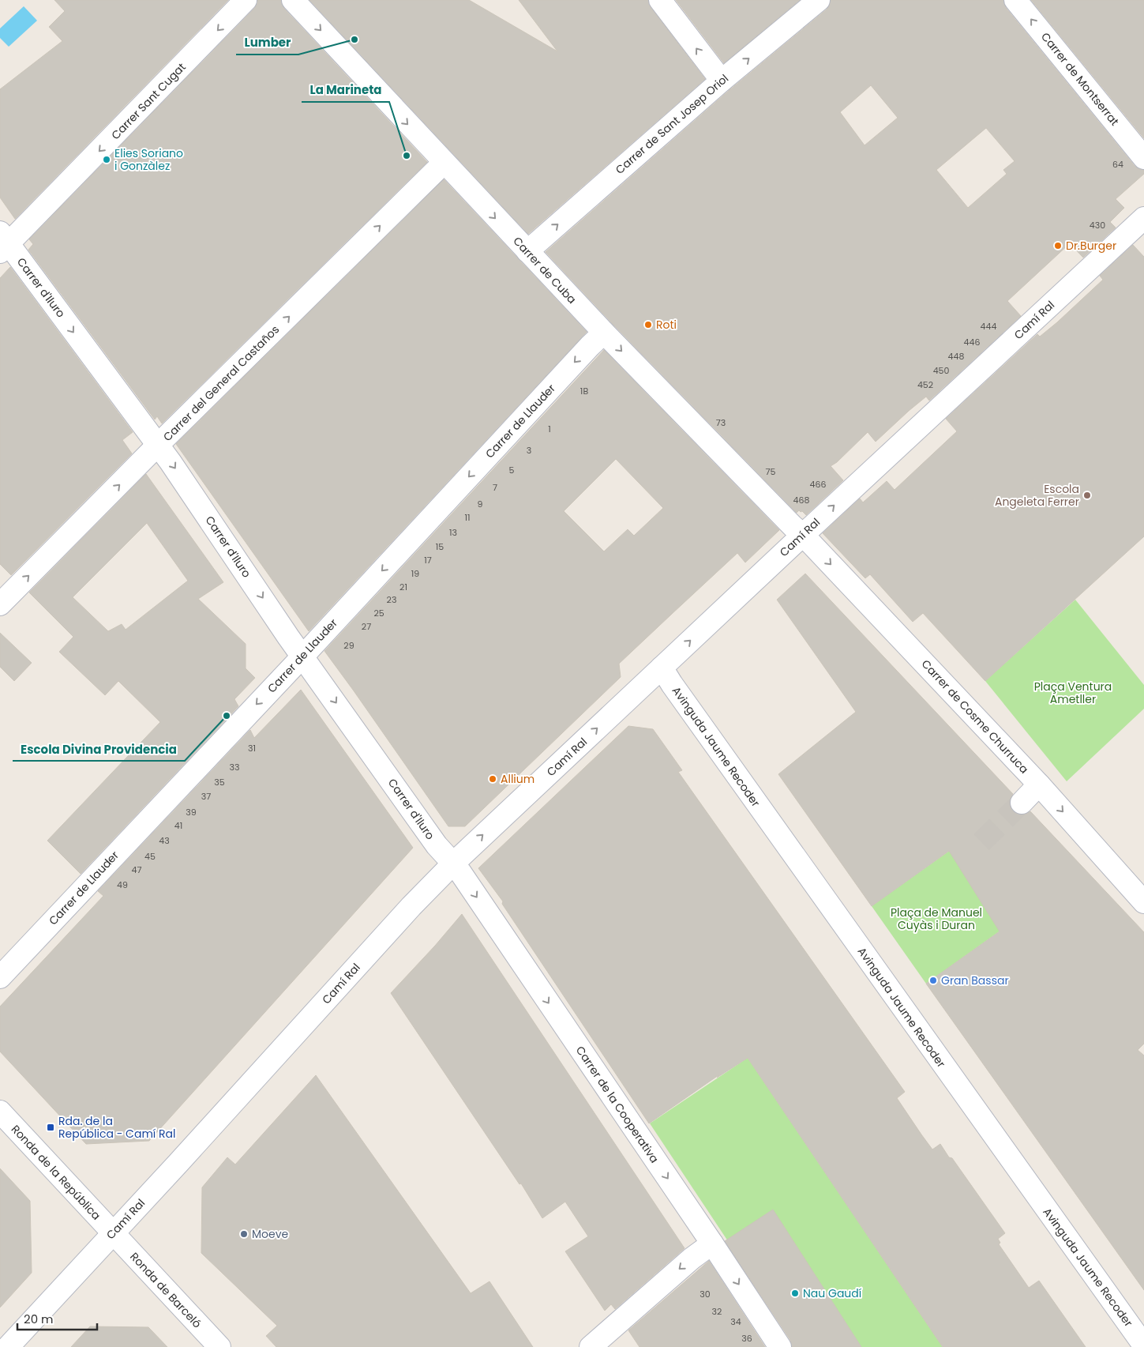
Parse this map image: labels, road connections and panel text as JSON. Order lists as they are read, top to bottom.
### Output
{
  "streets": {
    "street": [
      "Carrer de Montserrat",
      "Carrer Sant Cugat",
      "Carrer de Sant Josep Oriol",
      "Carrer de Cuba",
      "Carrer d'Iluro",
      "Camí Ral",
      "Carrer del General Castaños",
      "Carrer de Llauder",
      "Carrer de Cosme Churruca",
      "Avinguda Jaume Recoder",
      "Carrer de la Cooperativa",
      "Ronda de la República",
      "Ronda de Barceló"
    ]
  },
  "crossings": [
    ["Carrer Sant Cugat", "Carrer d'Iluro"],
    ["Carrer de Sant Josep Oriol", "Carrer de Cuba"],
    ["Carrer de Cuba", "Camí Ral"],
    ["Carrer de Cuba", "Carrer del General Castaños"],
    ["Carrer de Cuba", "Carrer de Llauder"],
    ["Carrer de Cuba", "Carrer de Cosme Churruca"],
    ["Carrer d'Iluro", "Camí Ral"],
    ["Carrer d'Iluro", "Carrer del General Castaños"],
    ["Carrer d'Iluro", "Carrer de Llauder"],
    ["Carrer d'Iluro", "Carrer de la Cooperativa"],
    ["Camí Ral", "Carrer de Cosme Churruca"],
    ["Camí Ral", "Avinguda Jaume Recoder"],
    ["Camí Ral", "Carrer de la Cooperativa"],
    ["Camí Ral", "Ronda de la República"],
    ["Camí Ral", "Ronda de Barceló"],
    ["Ronda de la República", "Ronda de Barceló"]
  ],
  "one_way": [
    "Carrer de Montserrat",
    "Carrer Sant Cugat",
    "Carrer de Sant Josep Oriol",
    "Carrer de Cuba",
    "Carrer d'Iluro",
    "Camí Ral",
    "Carrer del General Castaños",
    "Carrer de Llauder",
    "Carrer de Cosme Churruca",
    "Carrer de la Cooperativa"
  ],
  "parks": ["Plaça Ventura Ametller", "Plaça de Manuel Cuyàs i Duran"],
  "places": {
    "other": [
      "Lumber",
      "La Marineta",
      "Elies Soriano i Gonzàlez",
      "Dr.Burger",
      "Roti",
      "Escola Angeleta Ferrer",
      "Escola Divina Providencia",
      "Allium",
      "Gran Bassar",
      "Moeve",
      "Nau Gaudí"
    ],
    "transit": ["Rda. de la República - Camí Ral"]
  },
  "house_numbers": [
    "64",
    "430",
    "444",
    "446",
    "448",
    "450",
    "452",
    "1B",
    "73",
    "1",
    "3",
    "5",
    "75",
    "466",
    "7",
    "468",
    "9",
    "11",
    "13",
    "15",
    "17",
    "19",
    "21",
    "23",
    "25",
    "27",
    "29",
    "31",
    "33",
    "35",
    "37",
    "39",
    "41",
    "43",
    "45",
    "47",
    "49",
    "30",
    "32",
    "34",
    "36"
  ],
  "scale_bar": "20 m"
}
